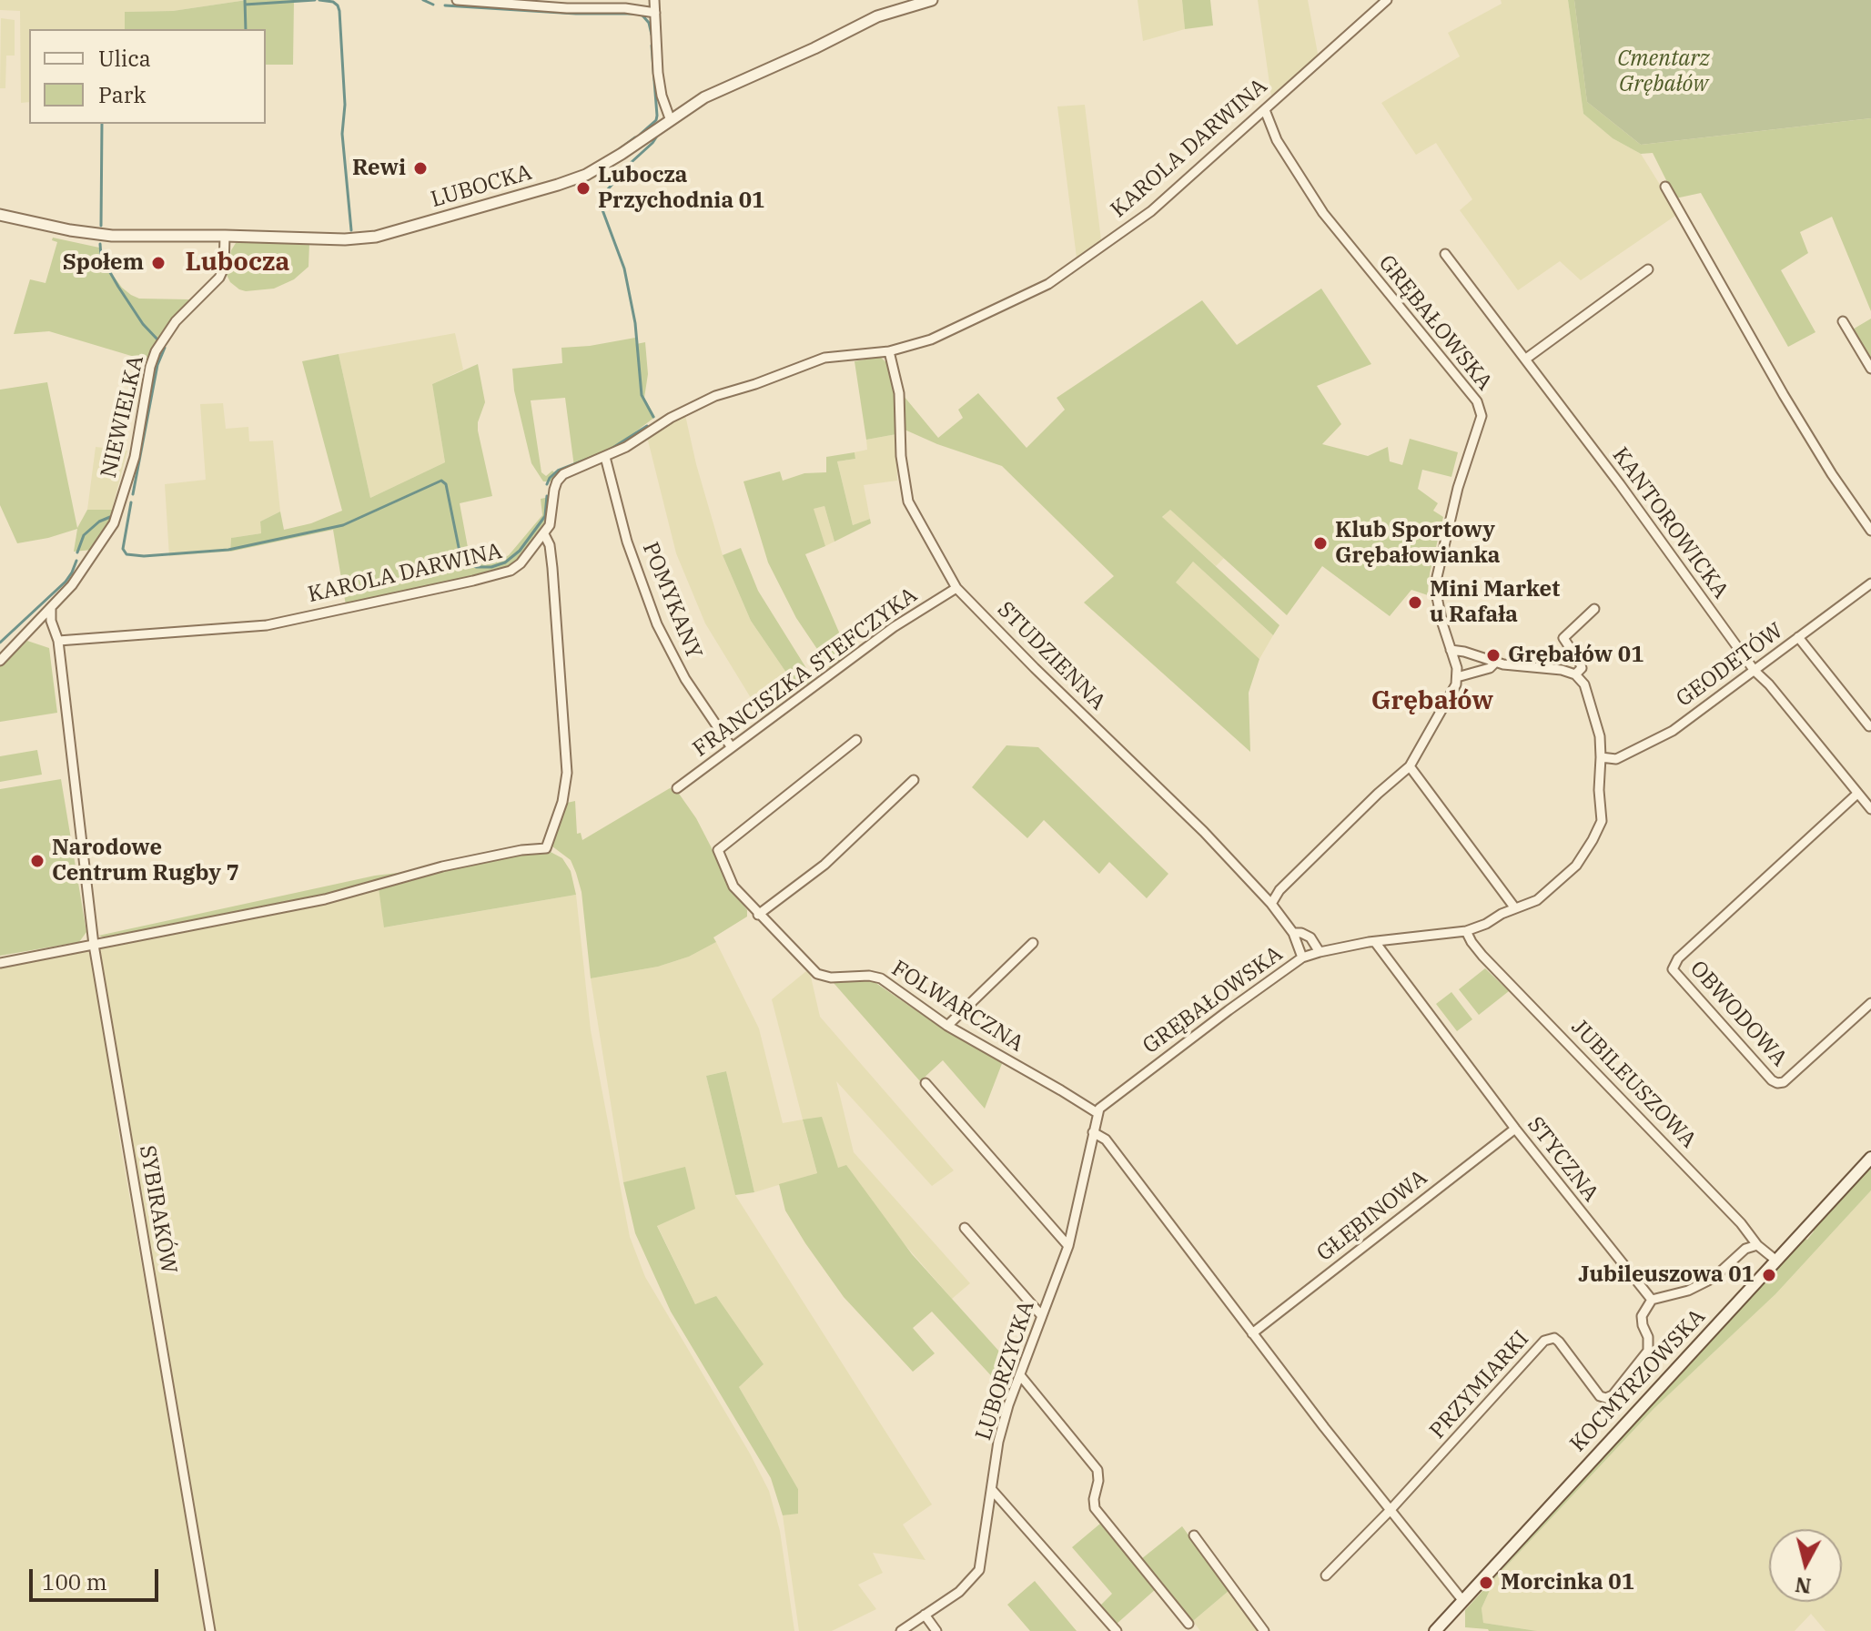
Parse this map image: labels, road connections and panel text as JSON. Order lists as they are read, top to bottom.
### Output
{
  "streets": {
    "main road": ["KOCMYRZOWSKA"],
    "street": [
      "KAROLA DARWINA",
      "LUBOCKA",
      "GRĘBAŁOWSKA",
      "NIEWIELKA",
      "KANTOROWICKA",
      "POMYKANY",
      "STUDZIENNA",
      "GEODETÓW",
      "FRANCISZKA STEFCZYKA",
      "FOLWARCZNA",
      "OBWODOWA",
      "JUBILEUSZOWA",
      "STYCZNA",
      "SYBIRAKÓW",
      "GŁĘBINOWA",
      "LUBORZYCKA",
      "PRZYMIARKI"
    ]
  },
  "crossings": [
    ["KAROLA DARWINA", "GRĘBAŁOWSKA"],
    ["KAROLA DARWINA", "POMYKANY"],
    ["KAROLA DARWINA", "STUDZIENNA"],
    ["KAROLA DARWINA", "SYBIRAKÓW"],
    ["LUBOCKA", "NIEWIELKA"],
    ["GRĘBAŁOWSKA", "STUDZIENNA"],
    ["GRĘBAŁOWSKA", "GEODETÓW"],
    ["GRĘBAŁOWSKA", "FOLWARCZNA"],
    ["GRĘBAŁOWSKA", "JUBILEUSZOWA"],
    ["GRĘBAŁOWSKA", "STYCZNA"],
    ["NIEWIELKA", "SYBIRAKÓW"],
    ["KANTOROWICKA", "GEODETÓW"],
    ["KANTOROWICKA", "OBWODOWA"],
    ["POMYKANY", "FRANCISZKA STEFCZYKA"],
    ["STUDZIENNA", "FRANCISZKA STEFCZYKA"],
    ["JUBILEUSZOWA", "KOCMYRZOWSKA"],
    ["STYCZNA", "GŁĘBINOWA"],
    ["STYCZNA", "PRZYMIARKI"]
  ],
  "districts": ["Lubocza", "Grębałów"],
  "parks": ["Cmentarz Grębałów"],
  "places": [
    "Rewi",
    "Lubocza Przychodnia 01",
    "Społem",
    "Klub Sportowy Grębałowianka",
    "Mini Market u Rafała",
    "Grębałów 01",
    "Narodowe Centrum Rugby 7",
    "Jubileuszowa 01",
    "Morcinka 01"
  ],
  "legend": ["Ulica", "Park"],
  "scale_bar": "100 m",
  "north": "bottom"
}
